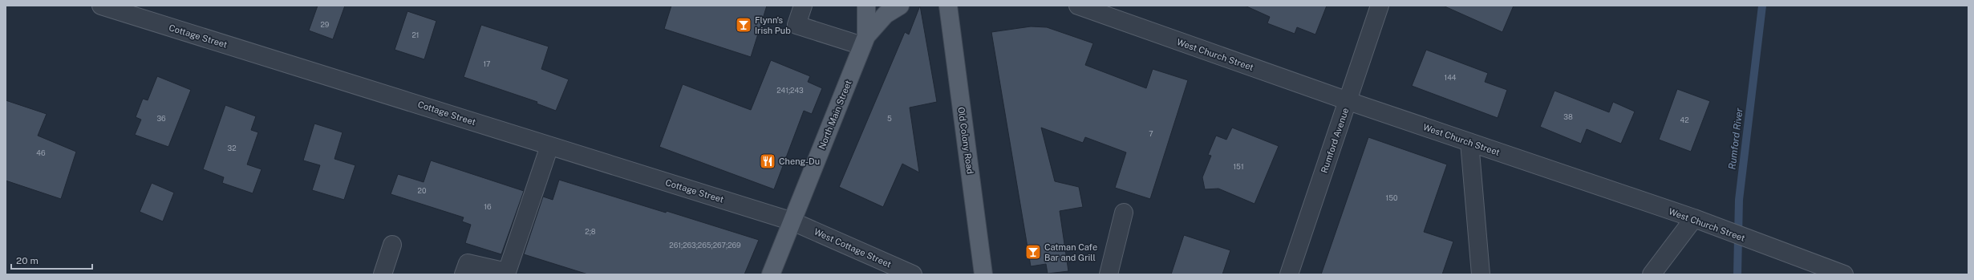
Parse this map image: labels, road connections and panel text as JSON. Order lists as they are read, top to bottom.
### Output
{
  "streets": {
    "main road": ["North Main Street", "Old Colony Road"],
    "street": [
      "Cottage Street",
      "West Church Street",
      "Rumford Avenue",
      "West Cottage Street"
    ]
  },
  "crossings": [
    ["Cottage Street", "North Main Street"],
    ["Cottage Street", "West Cottage Street"],
    ["West Church Street", "Rumford Avenue"],
    ["North Main Street", "West Cottage Street"]
  ],
  "water": ["Rumford River"],
  "places": {
    "bar": ["Flynn's Irish Pub", "Catman Cafe Bar and Grill"],
    "restaurant": ["Cheng-Du"]
  },
  "house_numbers": [
    "29",
    "21",
    "17",
    "144",
    "241;243",
    "38",
    "36",
    "5",
    "42",
    "7",
    "32",
    "46",
    "151",
    "20",
    "150",
    "16",
    "2;8",
    "261;263;265;267;269"
  ],
  "scale_bar": "20 m"
}
